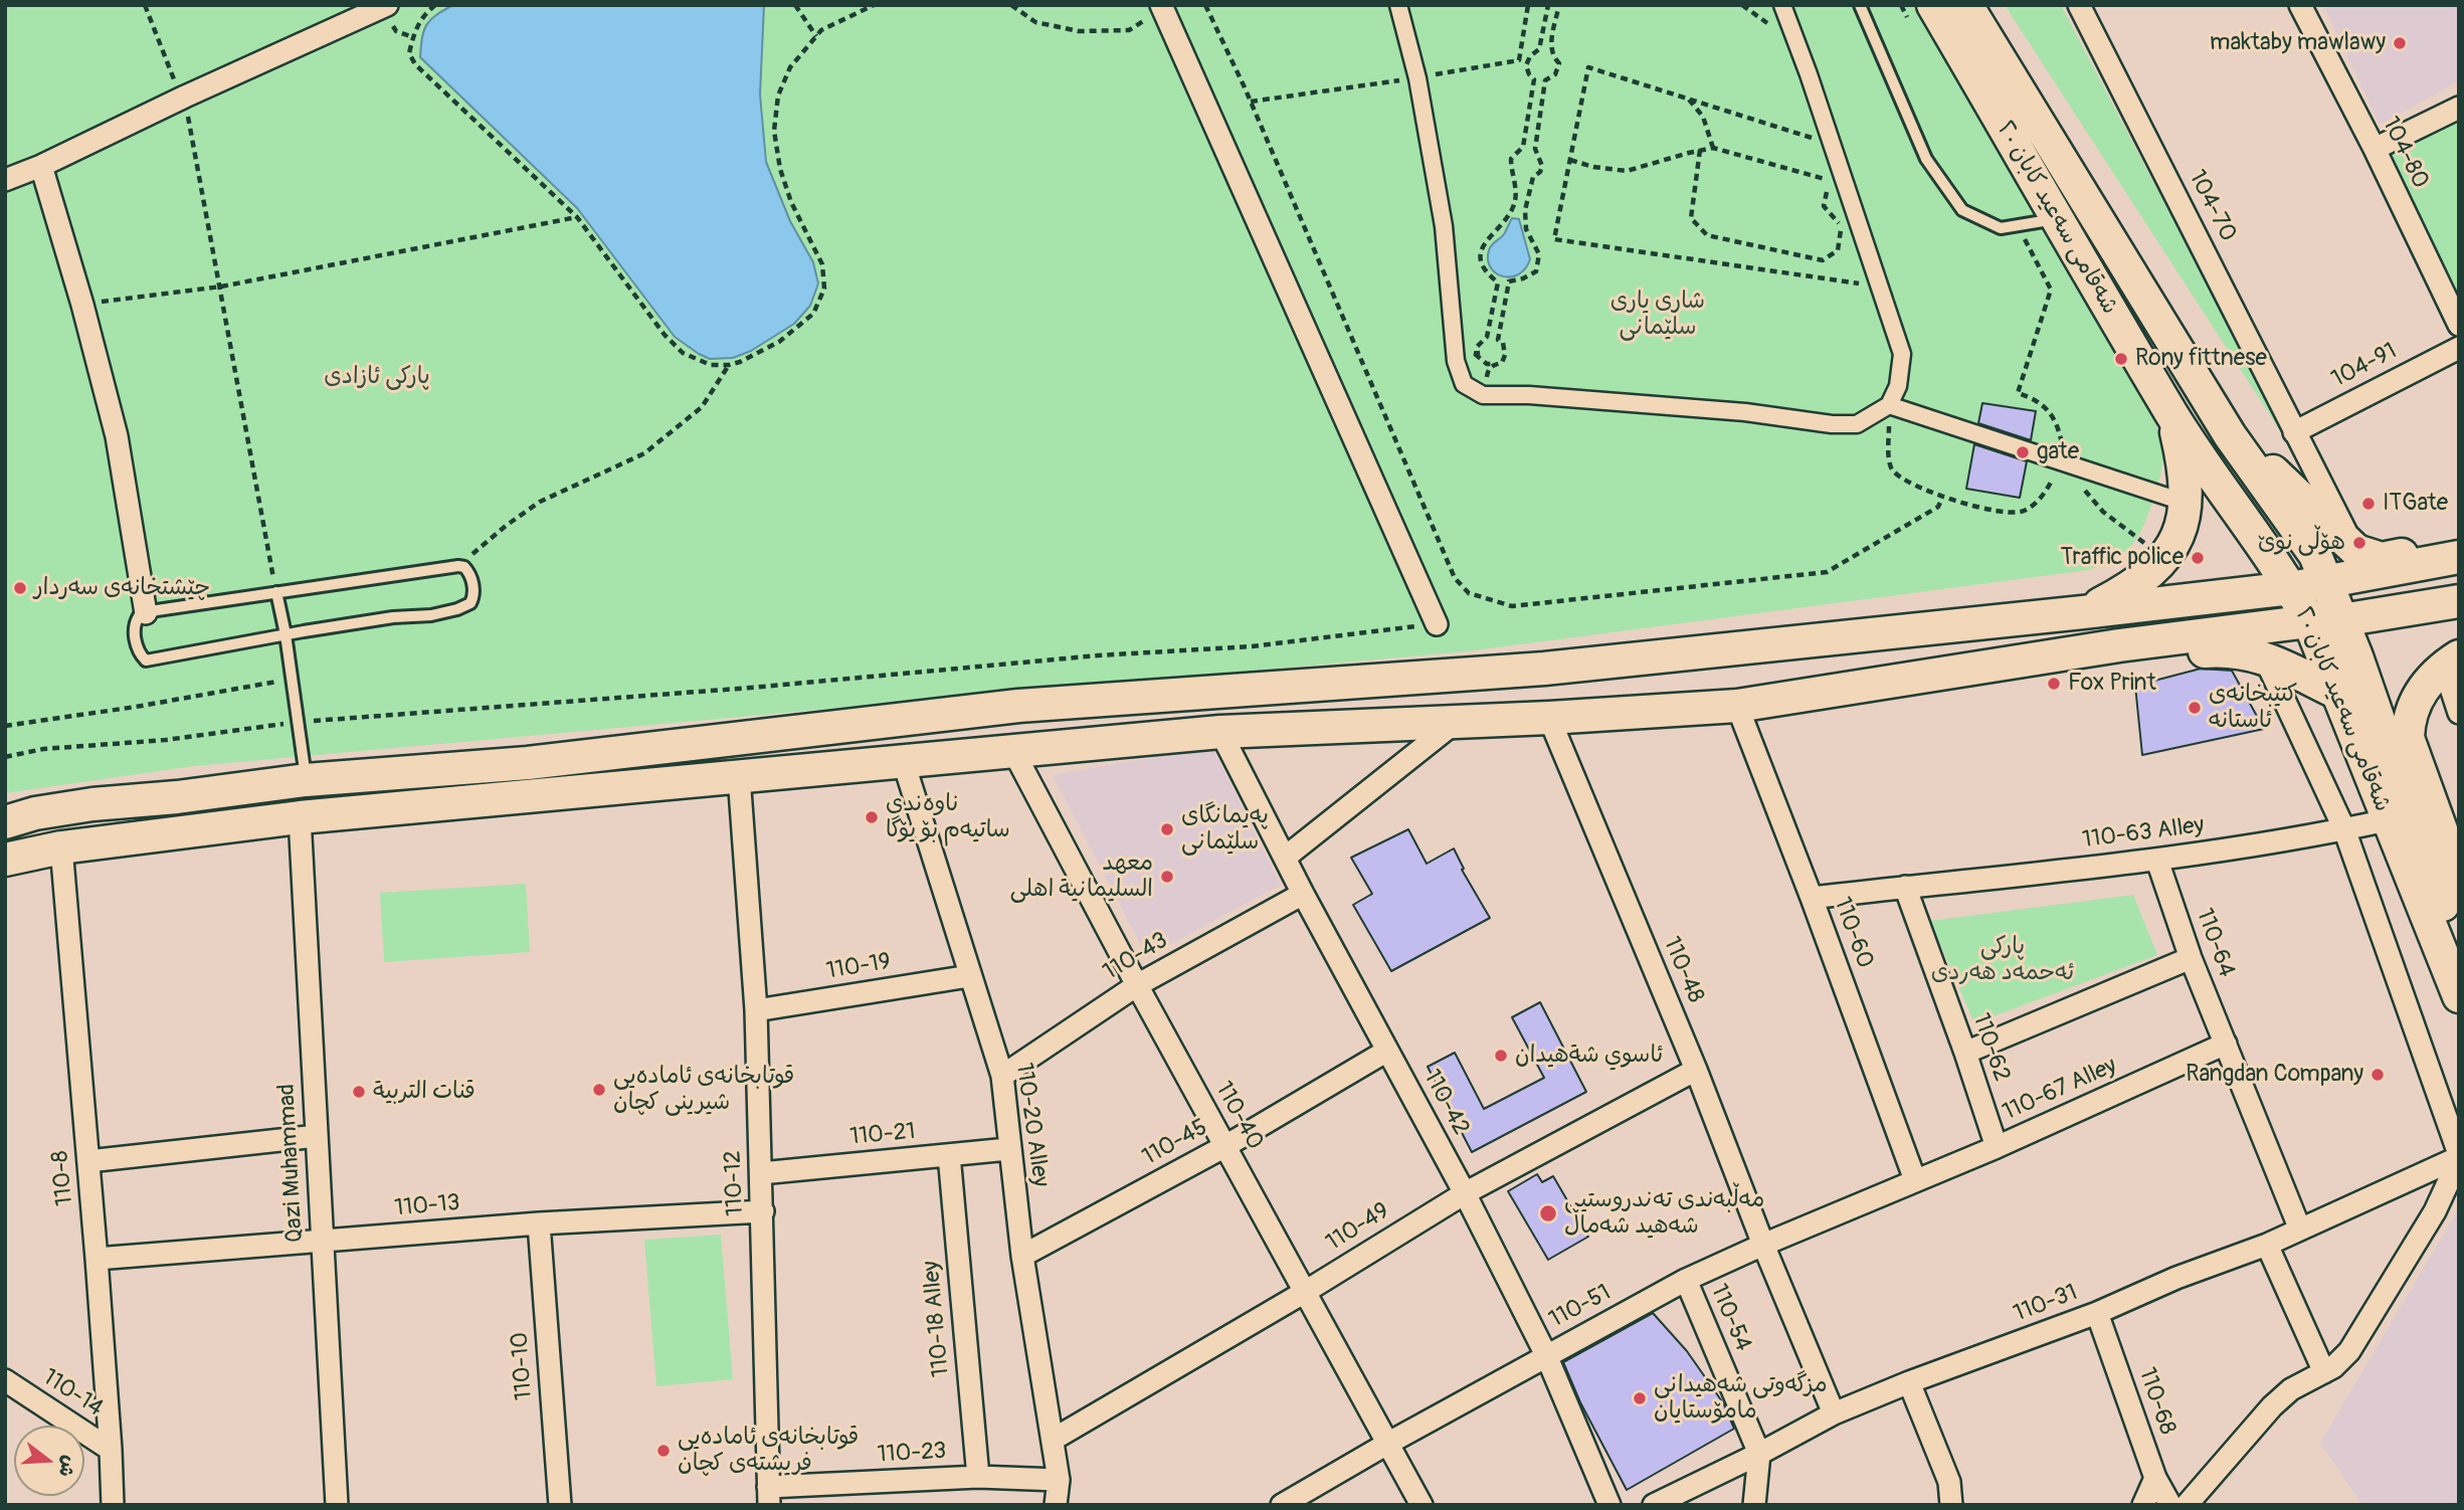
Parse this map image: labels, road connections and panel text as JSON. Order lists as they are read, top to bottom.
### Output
{
  "streets": {
    "main road": ["شەقامی سەعید کابان ٢٠"],
    "street": [
      "104-80",
      "104-70",
      "104-91",
      "110-63 Alley",
      "110-60",
      "110-64",
      "110-43",
      "110-19",
      "110-48",
      "110-62",
      "110-67 Alley",
      "110-42",
      "110-40",
      "110-20 Alley",
      "110-21",
      "110-45",
      "Qazi Muhammad",
      "110-8",
      "110-12",
      "110-13",
      "110-49",
      "110-31",
      "110-51",
      "110-54",
      "110-18 Alley",
      "110-10",
      "110-14",
      "110-68",
      "110-23"
    ]
  },
  "crossings": [
    ["104-70", "104-91"],
    ["شەقامی سەعید کابان ٢٠", "110-63 Alley"],
    ["110-63 Alley", "110-60"],
    ["110-63 Alley", "110-64"],
    ["110-63 Alley", "110-62"],
    ["110-60", "110-67 Alley"],
    ["110-60", "110-51"],
    ["110-64", "110-67 Alley"],
    ["110-64", "110-31"],
    ["110-43", "110-42"],
    ["110-43", "110-40"],
    ["110-43", "110-20 Alley"],
    ["110-19", "110-20 Alley"],
    ["110-19", "110-12"],
    ["110-48", "110-49"],
    ["110-48", "110-31"],
    ["110-48", "110-51"],
    ["110-62", "110-67 Alley"],
    ["110-67 Alley", "110-51"],
    ["110-42", "110-45"],
    ["110-42", "110-49"],
    ["110-42", "110-51"],
    ["110-40", "110-45"],
    ["110-40", "110-49"],
    ["110-40", "110-51"],
    ["110-20 Alley", "110-21"],
    ["110-20 Alley", "110-45"],
    ["110-20 Alley", "110-49"],
    ["110-20 Alley", "110-23"],
    ["110-21", "110-12"],
    ["110-21", "110-18 Alley"],
    ["Qazi Muhammad", "110-13"],
    ["110-8", "110-13"],
    ["110-8", "110-14"],
    ["110-12", "110-13"],
    ["110-12", "110-23"],
    ["110-13", "110-10"],
    ["110-31", "110-54"],
    ["110-31", "110-68"],
    ["110-51", "110-54"],
    ["110-18 Alley", "110-23"]
  ],
  "parks": ["شاری یاری سلێمانی", "پارکی ئازادی", "پارکی ئەحمەد هەردی"],
  "places": [
    "maktaby mawlawy",
    "Rony fittnese",
    "gate",
    "ITGate",
    "ھۆڵی نوێ",
    "Traffic police",
    "چێشتخانەی سەردار",
    "Fox Print",
    "کتێبخانەی ئاستانە",
    "ناوەندی ساتیەم بۆ یۆگا",
    "پەیمانگای سلێمانی",
    "معهد السلیمانیة اهلى",
    "ئاسوي شةهيدان",
    "Rangdan Company",
    "قوتابخانەی ئامادەیی شیرینی کچان",
    "قنات التربیة",
    "مەڵبەندی تەندروستیی شەهید شەماڵ",
    "مزگەوتی شەهیدانی مامۆستایان",
    "قوتابخانەی ئامادەیی فریشتەی کچان"
  ],
  "north": "right"
}
